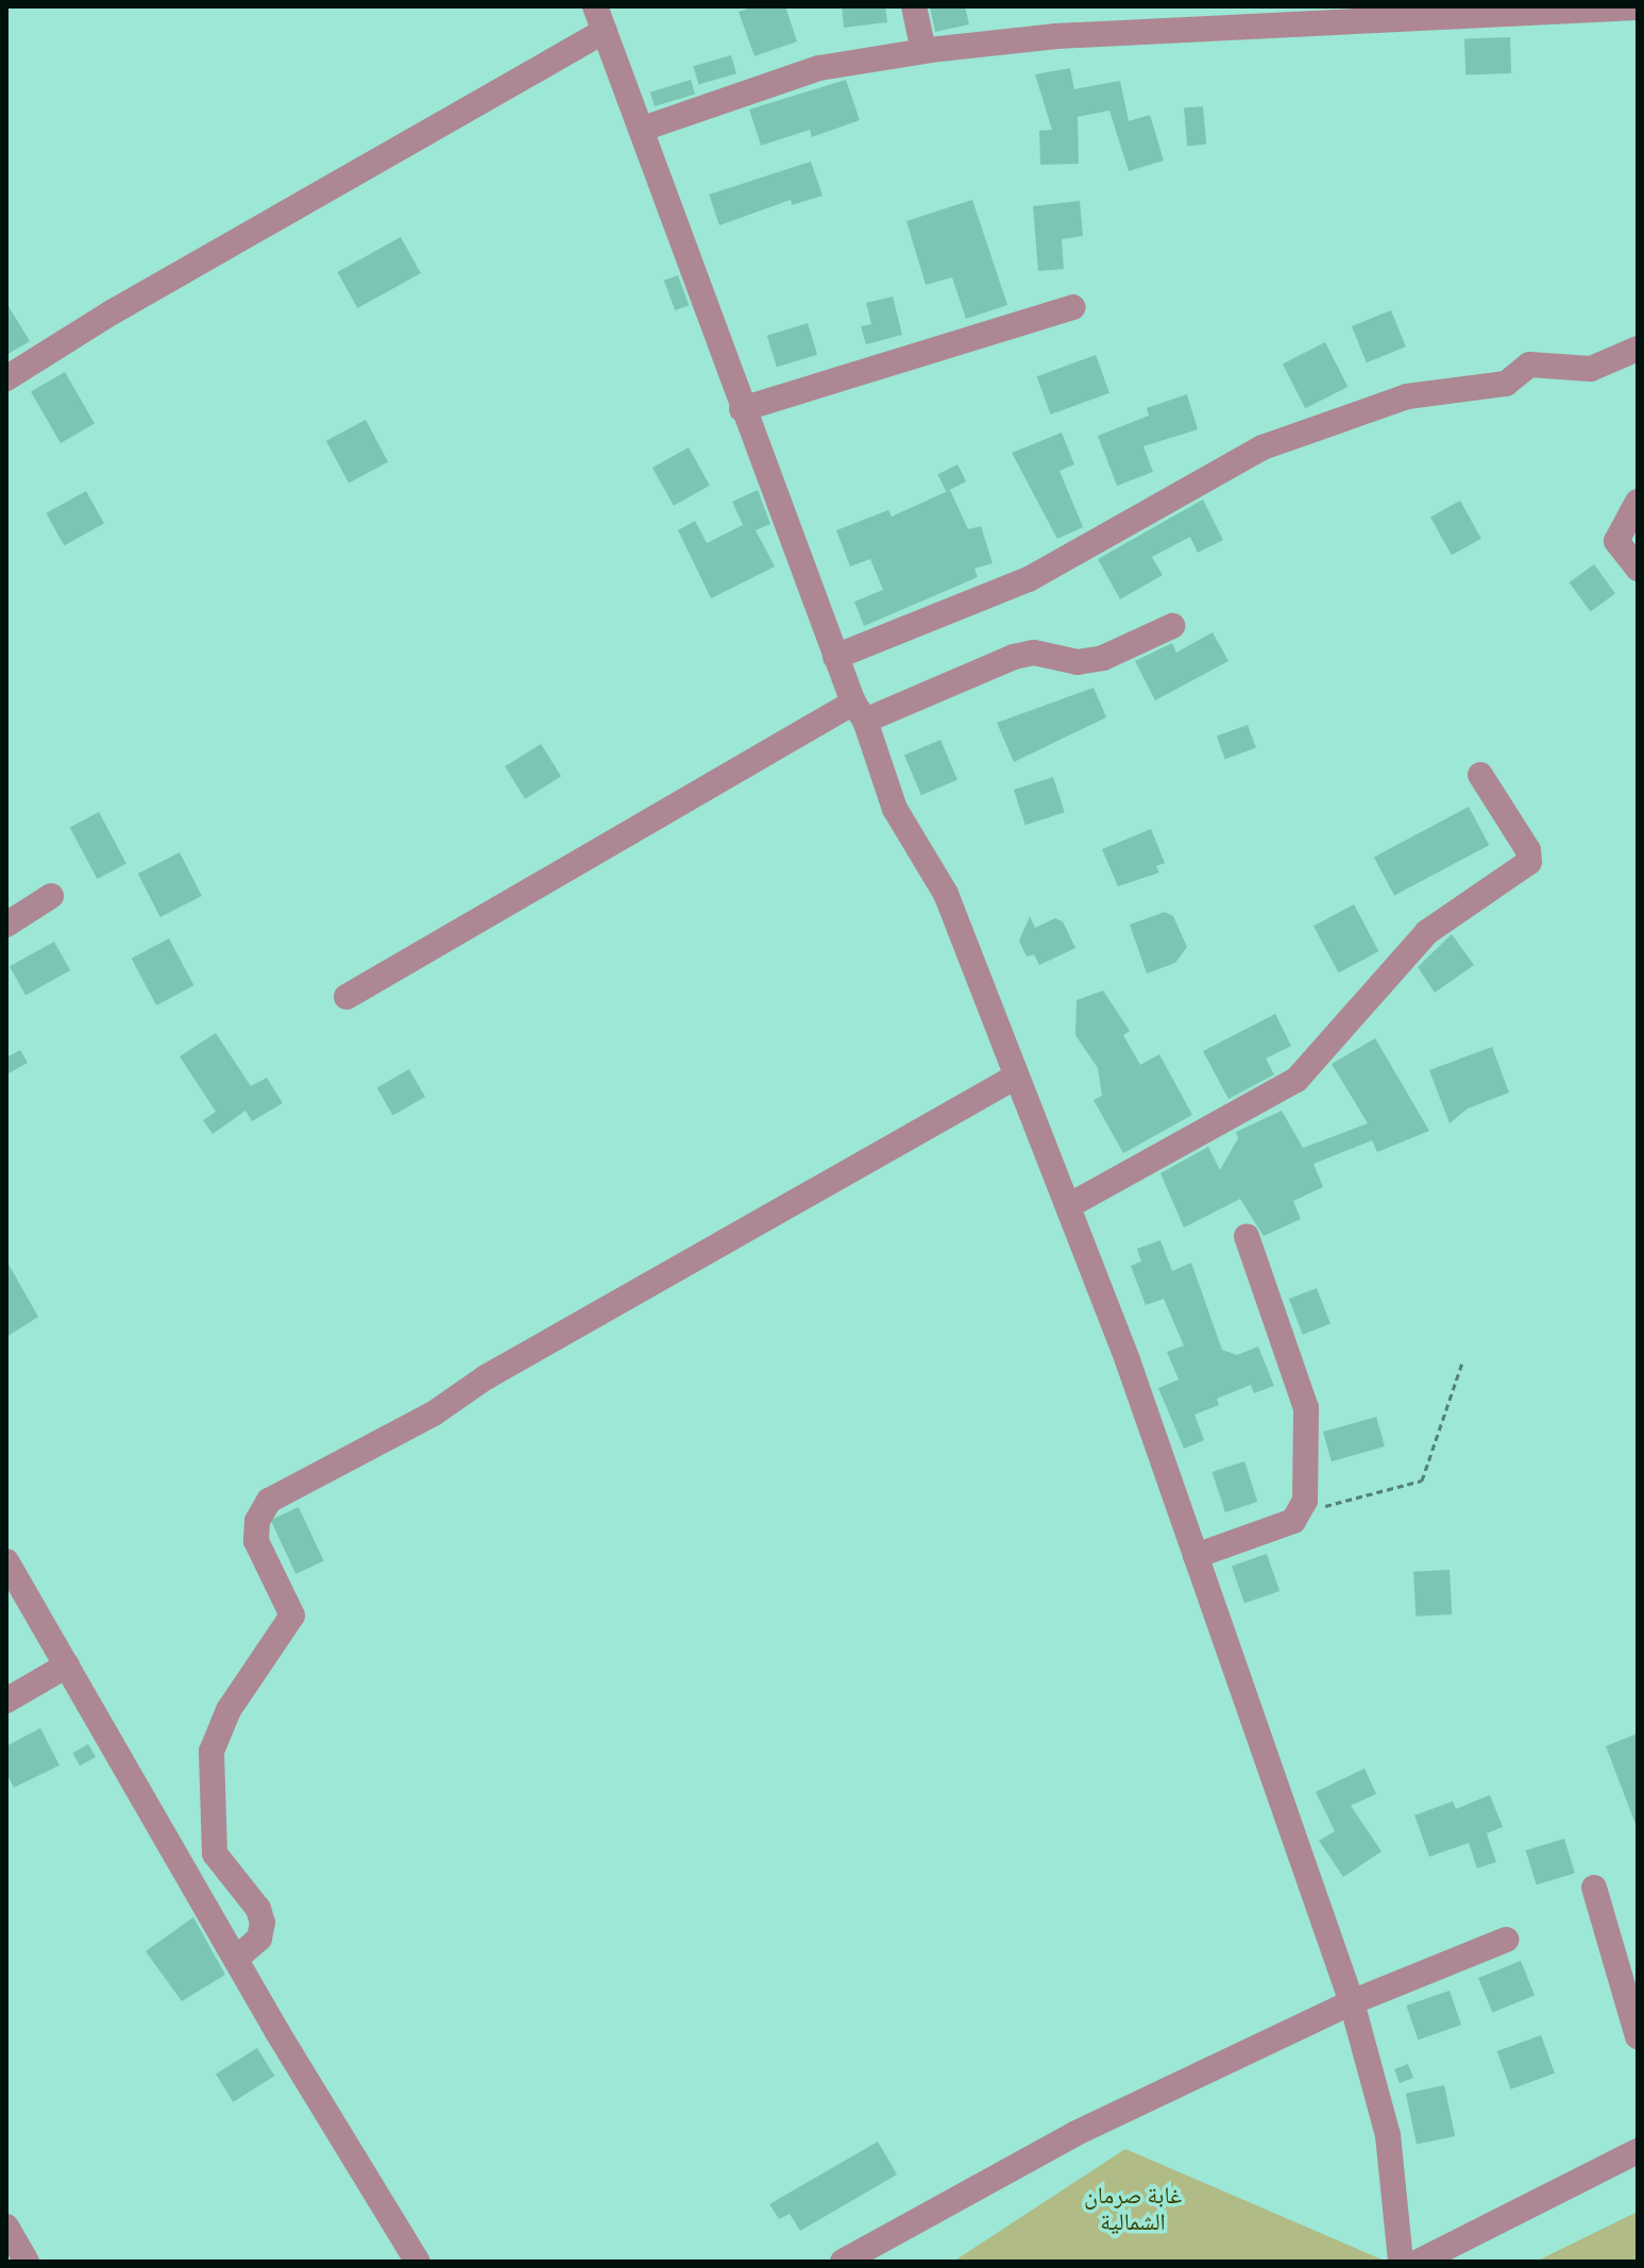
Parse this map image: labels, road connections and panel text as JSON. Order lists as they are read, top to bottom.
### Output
{
  "parks": ["غابة صرمان الشمالية"]
}
